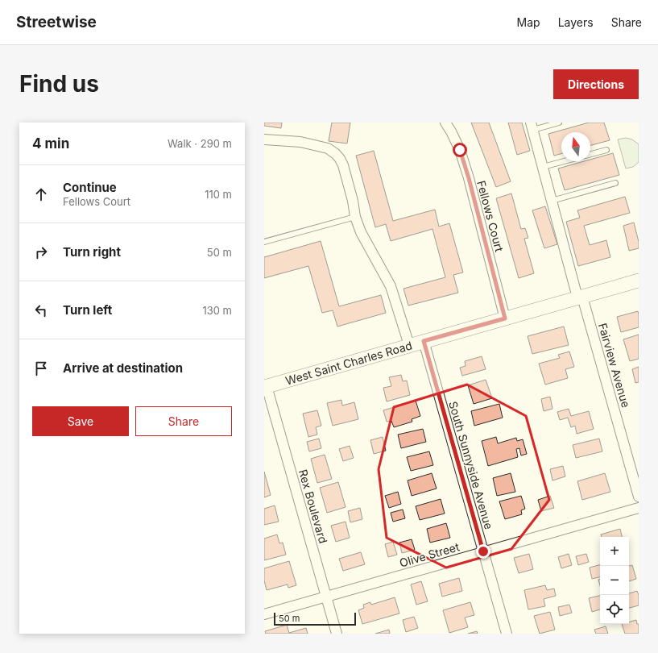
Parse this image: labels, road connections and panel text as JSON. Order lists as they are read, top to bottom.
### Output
{
  "streets": {
    "main road": ["West Saint Charles Road"],
    "street": [
      "Fellows Court",
      "Fairview Avenue",
      "South Sunnyside Avenue",
      "Rex Boulevard",
      "Olive Street"
    ]
  },
  "crossings": [
    ["Fellows Court", "West Saint Charles Road"],
    ["West Saint Charles Road", "Fairview Avenue"],
    ["West Saint Charles Road", "South Sunnyside Avenue"],
    ["West Saint Charles Road", "Rex Boulevard"],
    ["South Sunnyside Avenue", "Olive Street"],
    ["Rex Boulevard", "Olive Street"]
  ],
  "scale_bar": "50 m",
  "north": "top",
  "page": {
    "header": "Streetwise",
    "nav": ["Map", "Layers", "Share"],
    "buttons": [
      "Directions",
      ["Save", "Share"]
    ],
    "title": "Find us",
    "heading": ["4 min", "Walk · 290 m"],
    "list": [
      ["Continue", "Fellows Court", "110 m"],
      ["Turn right", "50 m"],
      ["Turn left", "130 m"],
      "Arrive at destination"
    ],
    "map_buttons": ["+", "−"],
    "scale": "50 m"
  }
}
